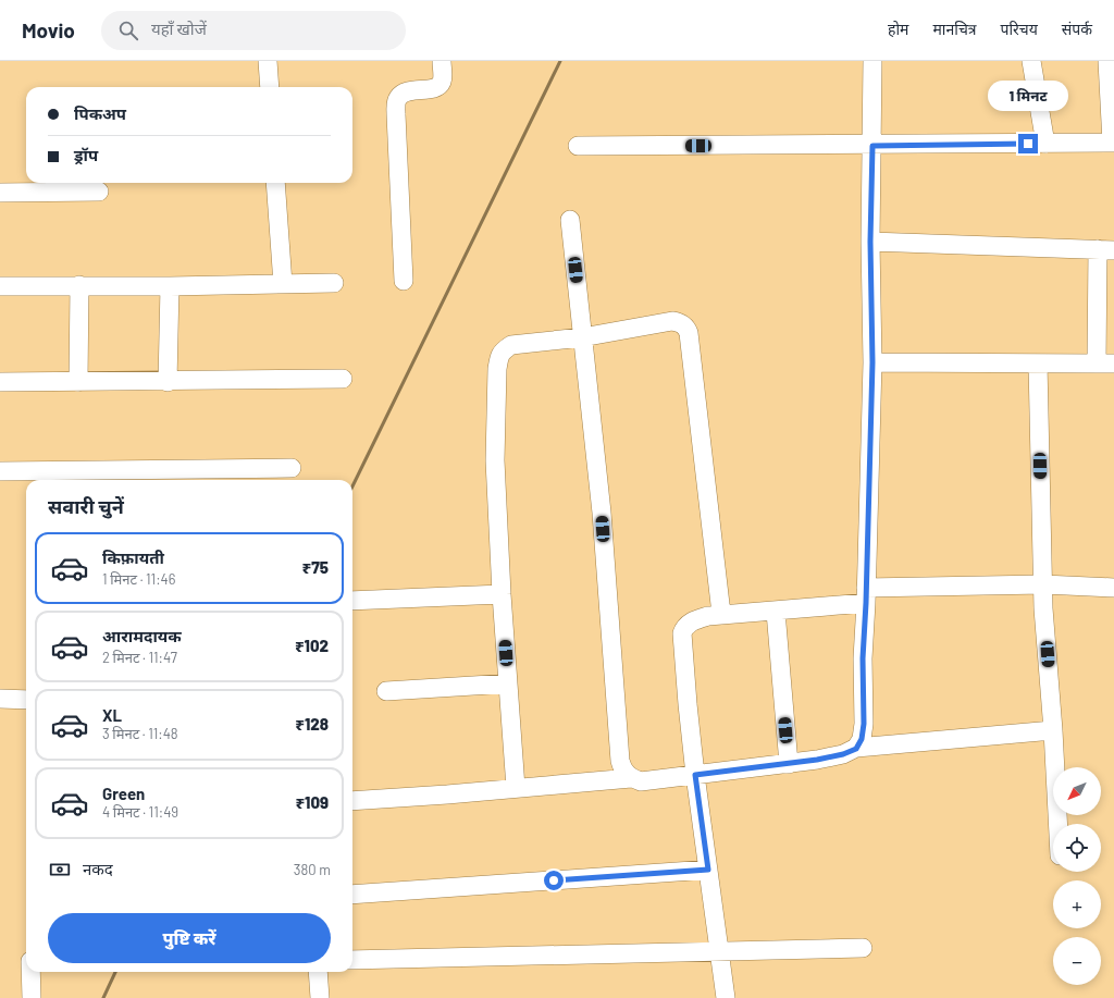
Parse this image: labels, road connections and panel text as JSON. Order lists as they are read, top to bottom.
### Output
{
  "north": "bottom left",
  "page": {
    "header": "Movio",
    "search": "यहाँ खोजें",
    "nav": [
      "होम",
      "मानचित्र",
      "परिचय",
      "संपर्क"
    ],
    "bubble": "1 मिनट",
    "banner": ["पिकअप", "ड्रॉप"],
    "heading": "सवारी चुनें",
    "list": [
      {
        "name": "किफ़ायती",
        "note": "1 मिनट · 11:46",
        "value": "₹75"
      },
      {
        "name": "आरामदायक",
        "note": "2 मिनट · 11:47",
        "value": "₹102"
      },
      {
        "name": "XL",
        "note": "3 मिनट · 11:48",
        "value": "₹128"
      },
      {
        "name": "Green",
        "note": "4 मिनट · 11:49",
        "value": "₹109"
      }
    ],
    "map_buttons": ["+", "−"],
    "pay": ["नकद", "380 m"],
    "buttons": "पुष्टि करें"
  }
}
